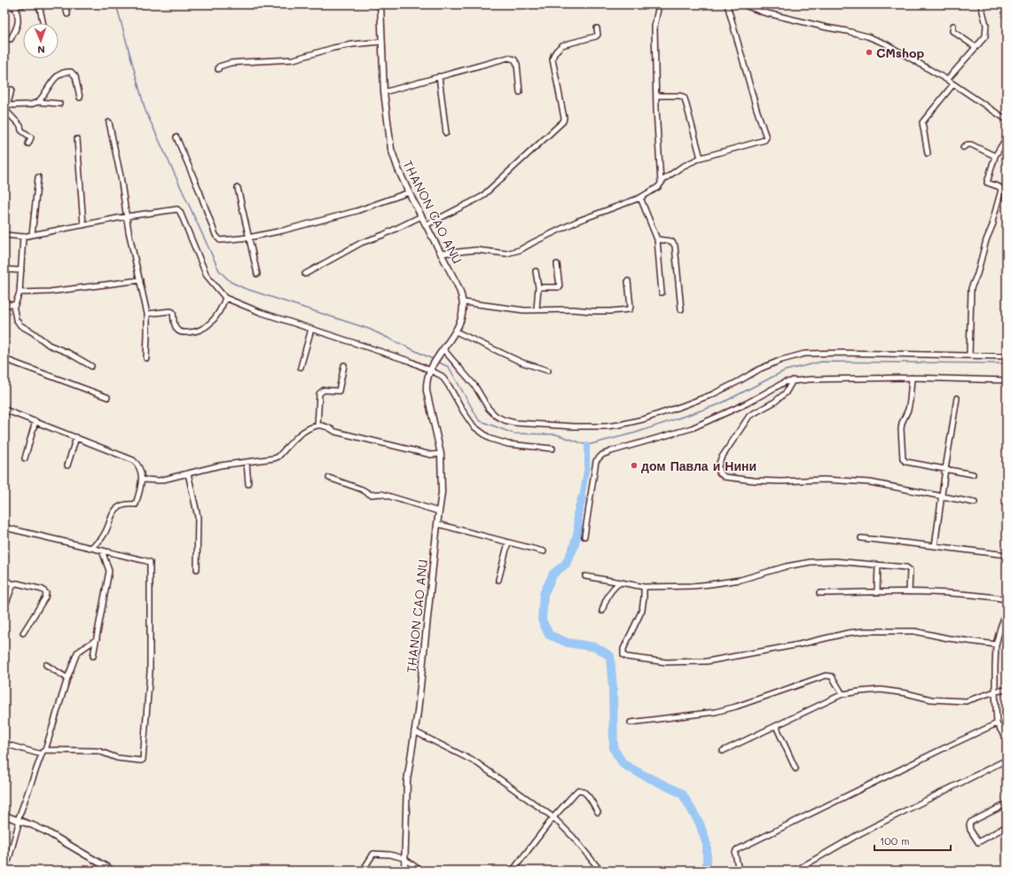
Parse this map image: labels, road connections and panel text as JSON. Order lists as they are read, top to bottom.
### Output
{
  "streets": {
    "street": ["THANON CAO ANU"]
  },
  "places": ["CMshop", "дом Павла и Нини"],
  "scale_bar": "100 m",
  "north": "bottom"
}
